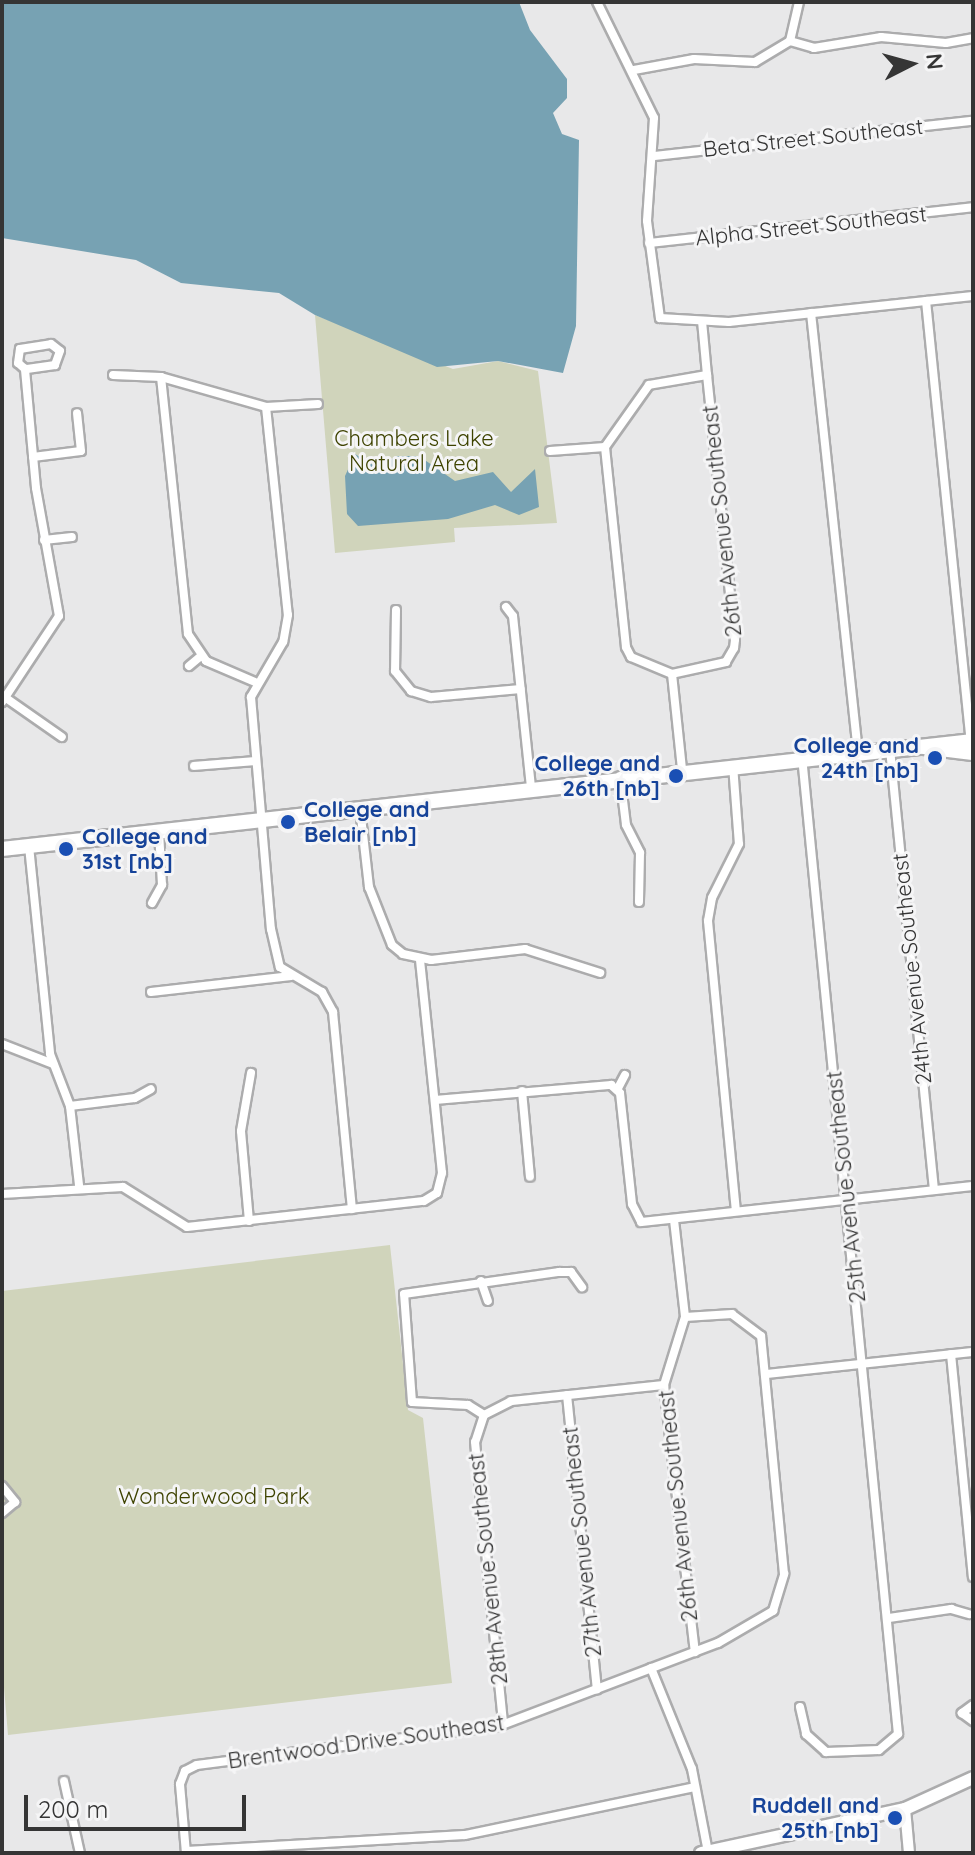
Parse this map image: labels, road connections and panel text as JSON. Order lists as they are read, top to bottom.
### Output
{
  "streets": {
    "street": [
      "Beta Street Southeast",
      "Alpha Street Southeast",
      "26th Avenue Southeast",
      "24th Avenue Southeast",
      "25th Avenue Southeast",
      "27th Avenue Southeast",
      "28th Avenue Southeast",
      "Brentwood Drive Southeast"
    ]
  },
  "crossings": [
    ["26th Avenue Southeast", "Brentwood Drive Southeast"],
    ["27th Avenue Southeast", "Brentwood Drive Southeast"],
    ["28th Avenue Southeast", "Brentwood Drive Southeast"]
  ],
  "parks": ["Chambers Lake Natural Area", "Wonderwood Park"],
  "places": [
    "College and 24th [nb]",
    "College and 26th [nb]",
    "College and Belair [nb]",
    "College and 31st [nb]",
    "Ruddell and 25th [nb]"
  ],
  "scale_bar": "200 m",
  "north": "right"
}
